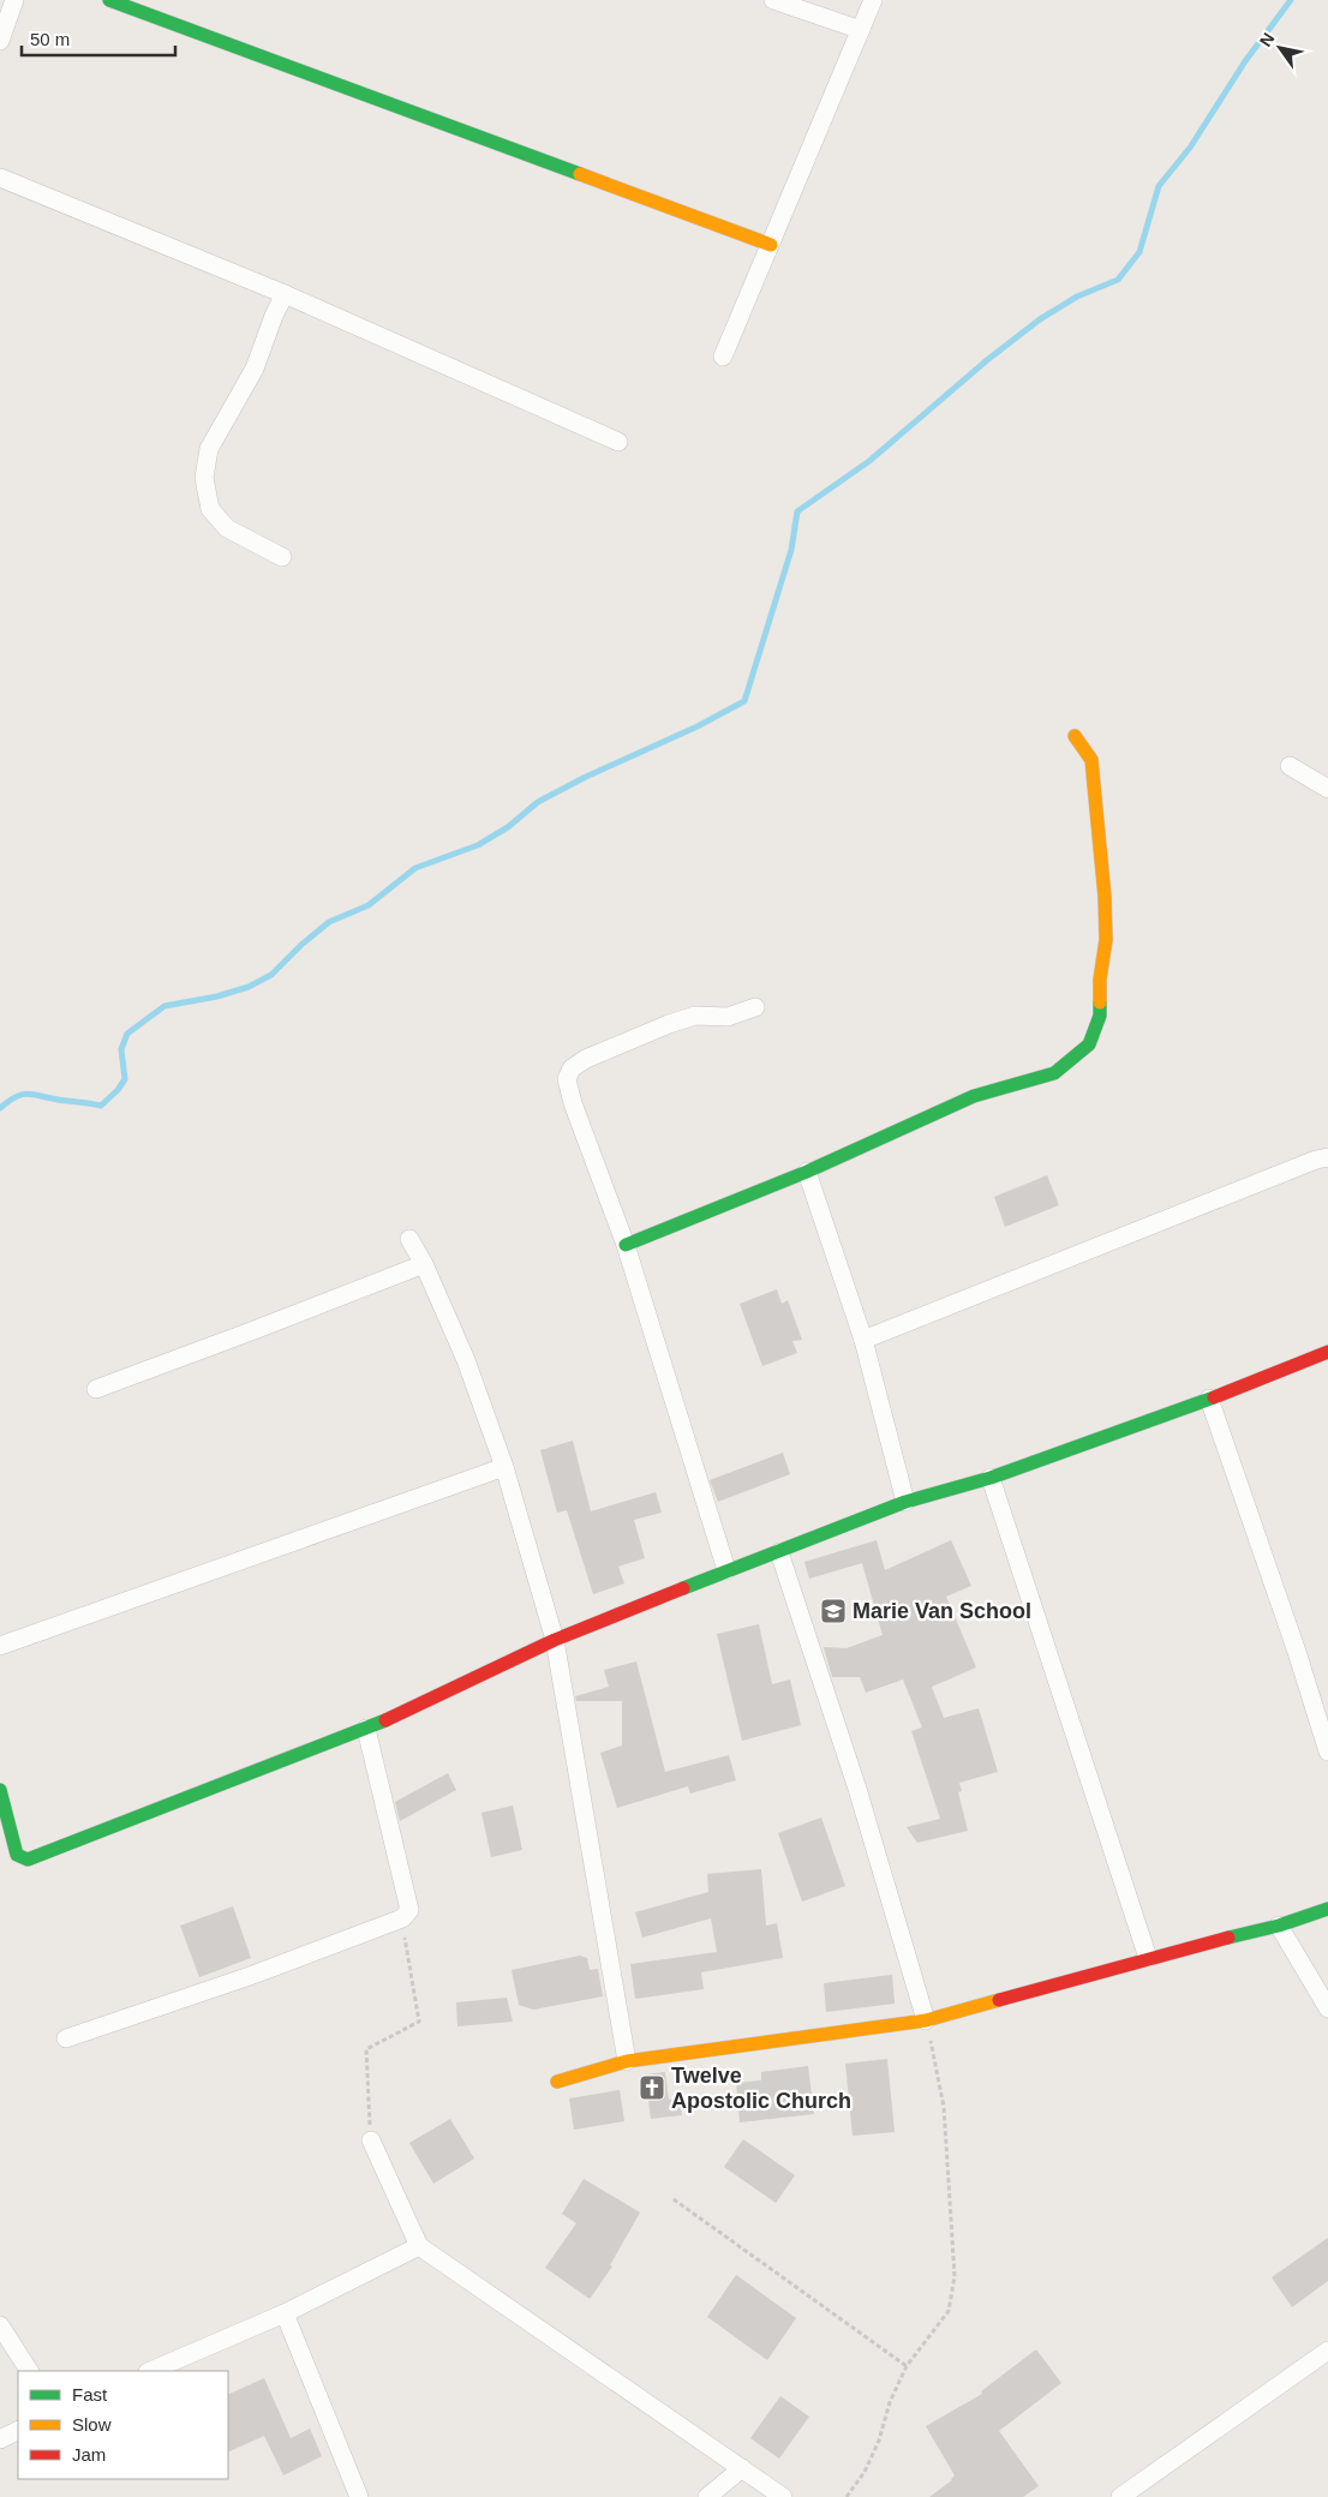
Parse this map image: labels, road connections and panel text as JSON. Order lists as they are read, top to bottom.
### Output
{
  "places": {
    "school or university": ["Marie Van School"],
    "church": ["Twelve Apostolic Church"]
  },
  "legend": ["Fast", "Slow", "Jam"],
  "scale_bar": "50 m",
  "north": "top left"
}
